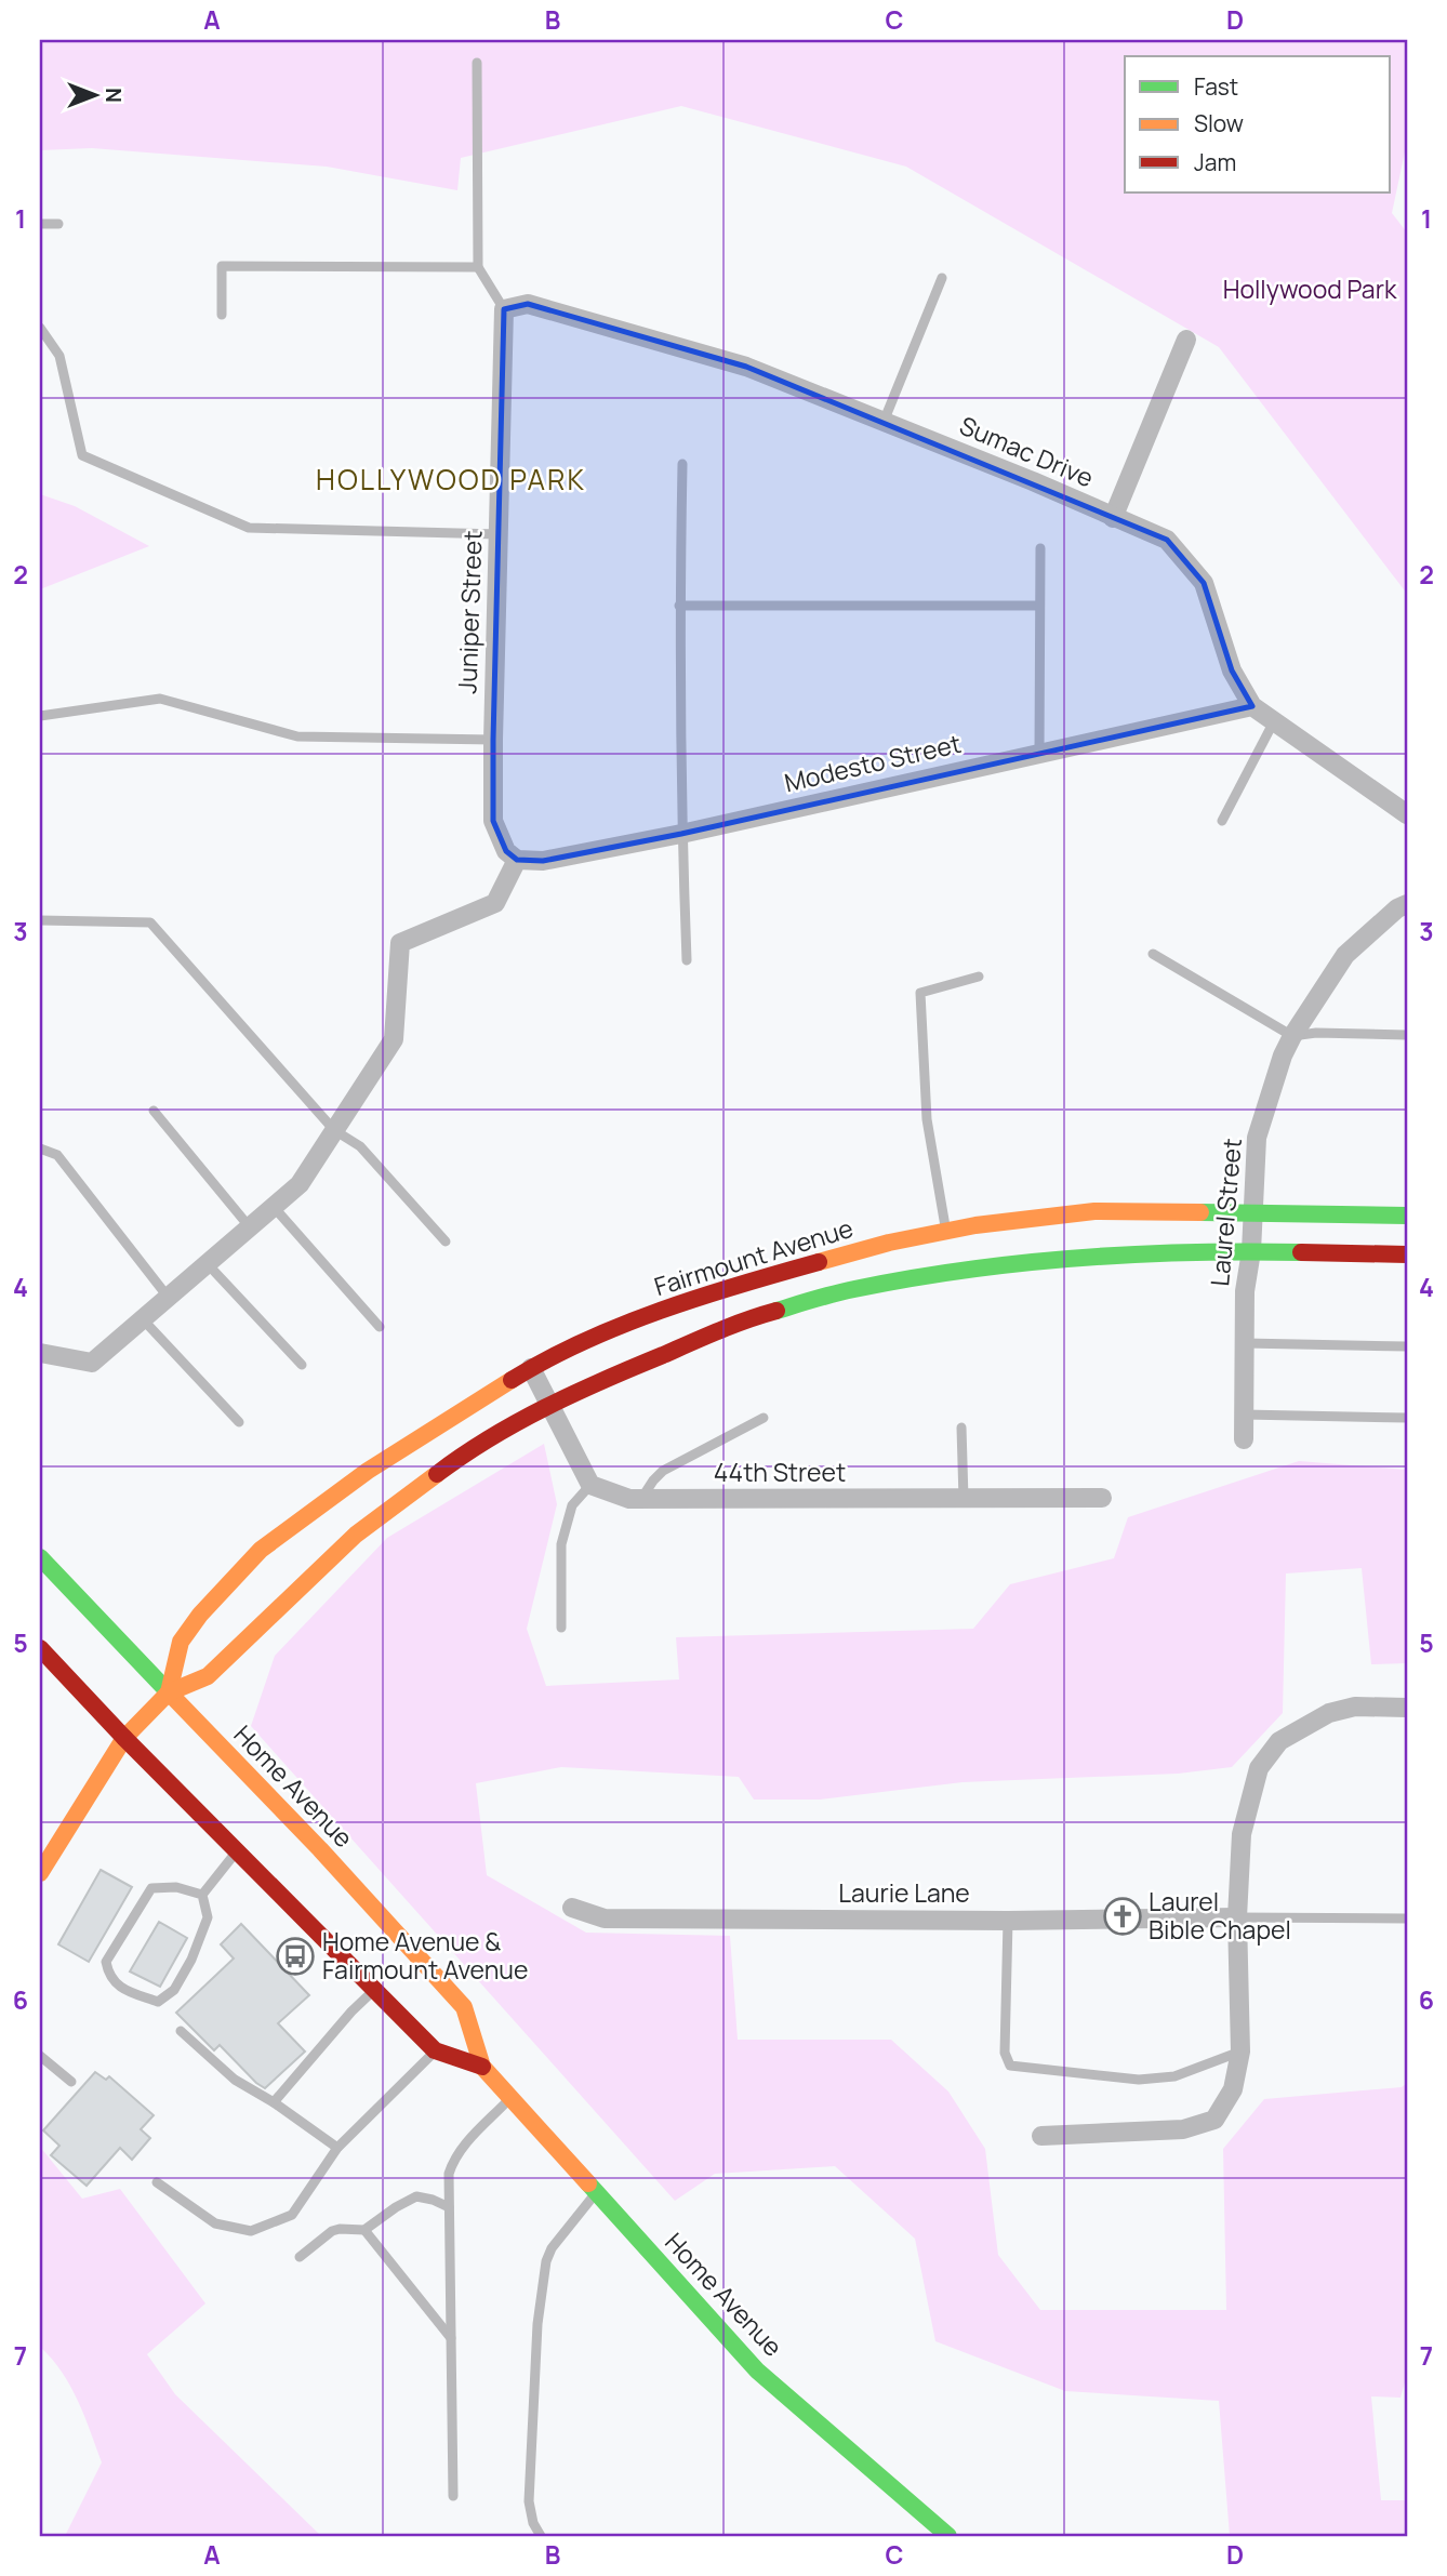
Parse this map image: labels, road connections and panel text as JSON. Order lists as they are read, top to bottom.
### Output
{
  "streets": {
    "main road": ["Fairmount Avenue", "Home Avenue"],
    "street": [
      "Sumac Drive",
      "Juniper Street",
      "Modesto Street",
      "Laurel Street",
      "44th Street",
      "Laurie Lane"
    ]
  },
  "crossings": [
    ["Sumac Drive", "Juniper Street"],
    ["Sumac Drive", "Modesto Street"],
    ["Juniper Street", "Modesto Street"],
    ["Laurel Street", "Fairmount Avenue"],
    ["Fairmount Avenue", "Home Avenue"]
  ],
  "districts": ["HOLLYWOOD PARK"],
  "parks": ["Hollywood Park"],
  "places": {
    "church": ["Laurel Bible Chapel"],
    "bus stop": ["Home Avenue & Fairmount Avenue"]
  },
  "legend": ["Fast", "Slow", "Jam"],
  "north": "right",
  "grid": {
    "columns": [
      "A",
      "B",
      "C",
      "D"
    ],
    "rows": [
      "1",
      "2",
      "3",
      "4",
      "5",
      "6",
      "7"
    ]
  }
}
